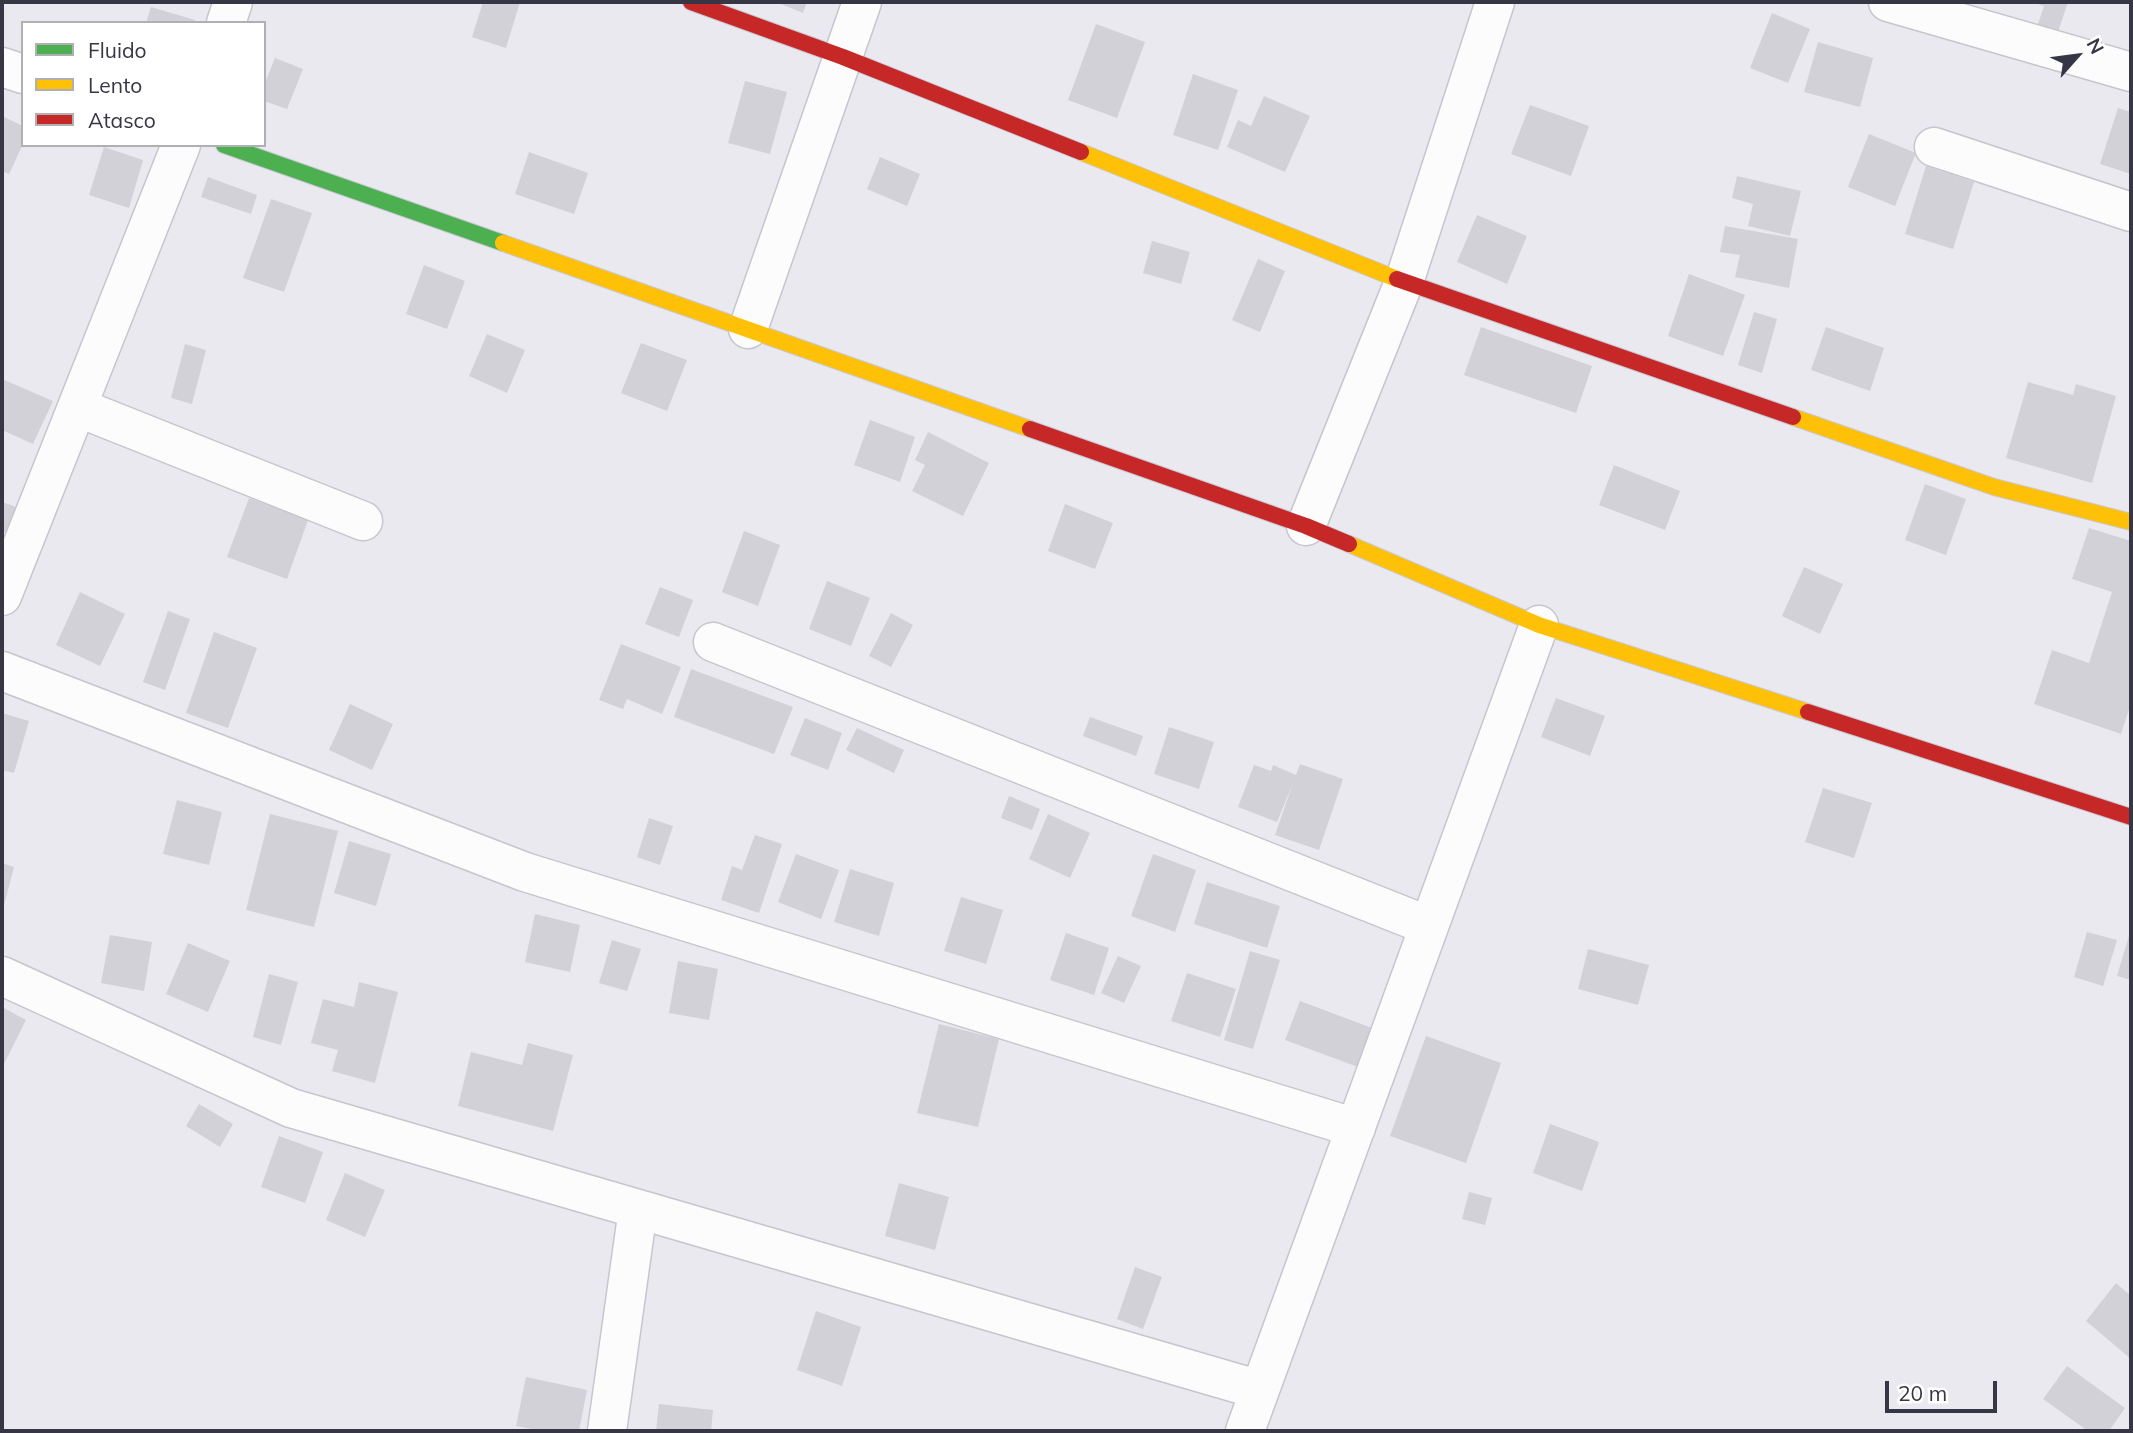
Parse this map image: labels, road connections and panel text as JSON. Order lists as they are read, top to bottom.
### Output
{
  "legend": ["Fluido", "Lento", "Atasco"],
  "scale_bar": "20 m",
  "north": "top right"
}
